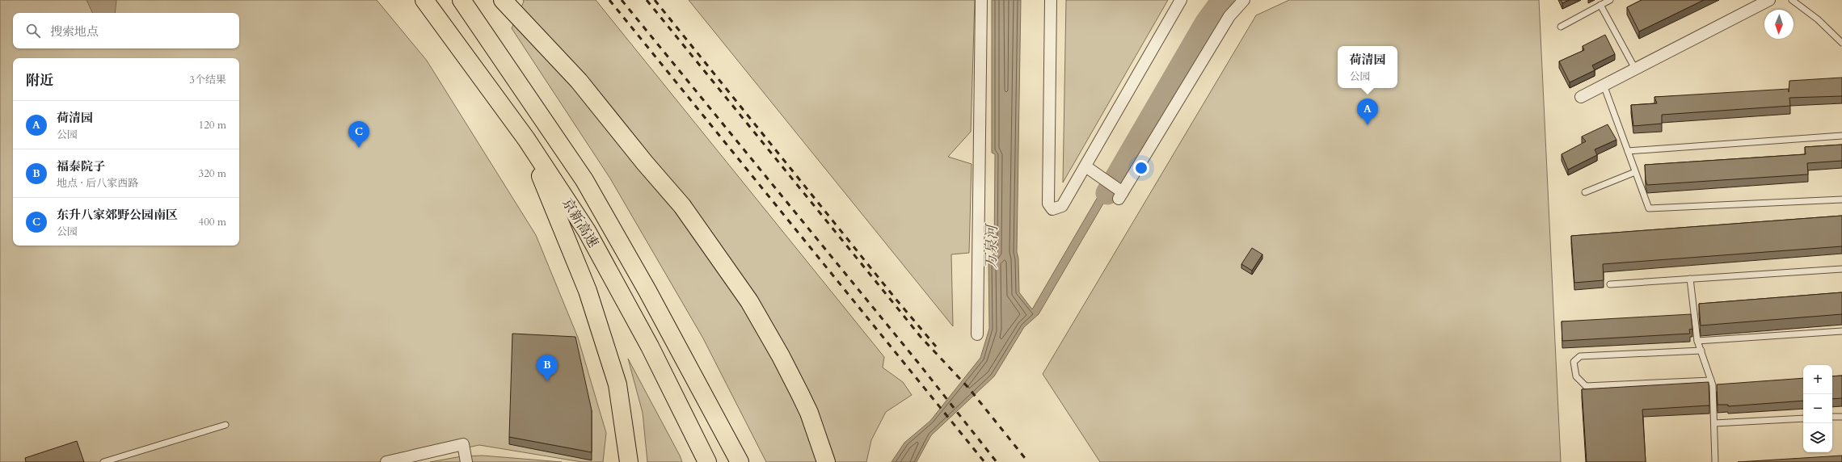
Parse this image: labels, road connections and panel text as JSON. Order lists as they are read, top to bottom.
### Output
{
  "streets": {
    "highway": ["京新高速"]
  },
  "water": ["万泉河"],
  "north": "bottom",
  "page": {
    "search": "搜索地点",
    "popup": ["荷清园", "公园"],
    "heading": ["附近", "3个结果"],
    "pins": ["A", "C", "B"],
    "list": [
      {
        "mark": "A",
        "name": "荷清园",
        "note": "公园",
        "value": "120 m"
      },
      {
        "mark": "B",
        "name": "福泰院子",
        "note": "地点 · 后八家西路",
        "value": "320 m"
      },
      {
        "mark": "C",
        "name": "东升八家郊野公园南区",
        "note": "公园",
        "value": "400 m"
      }
    ],
    "map_buttons": ["+", "−"]
  }
}
